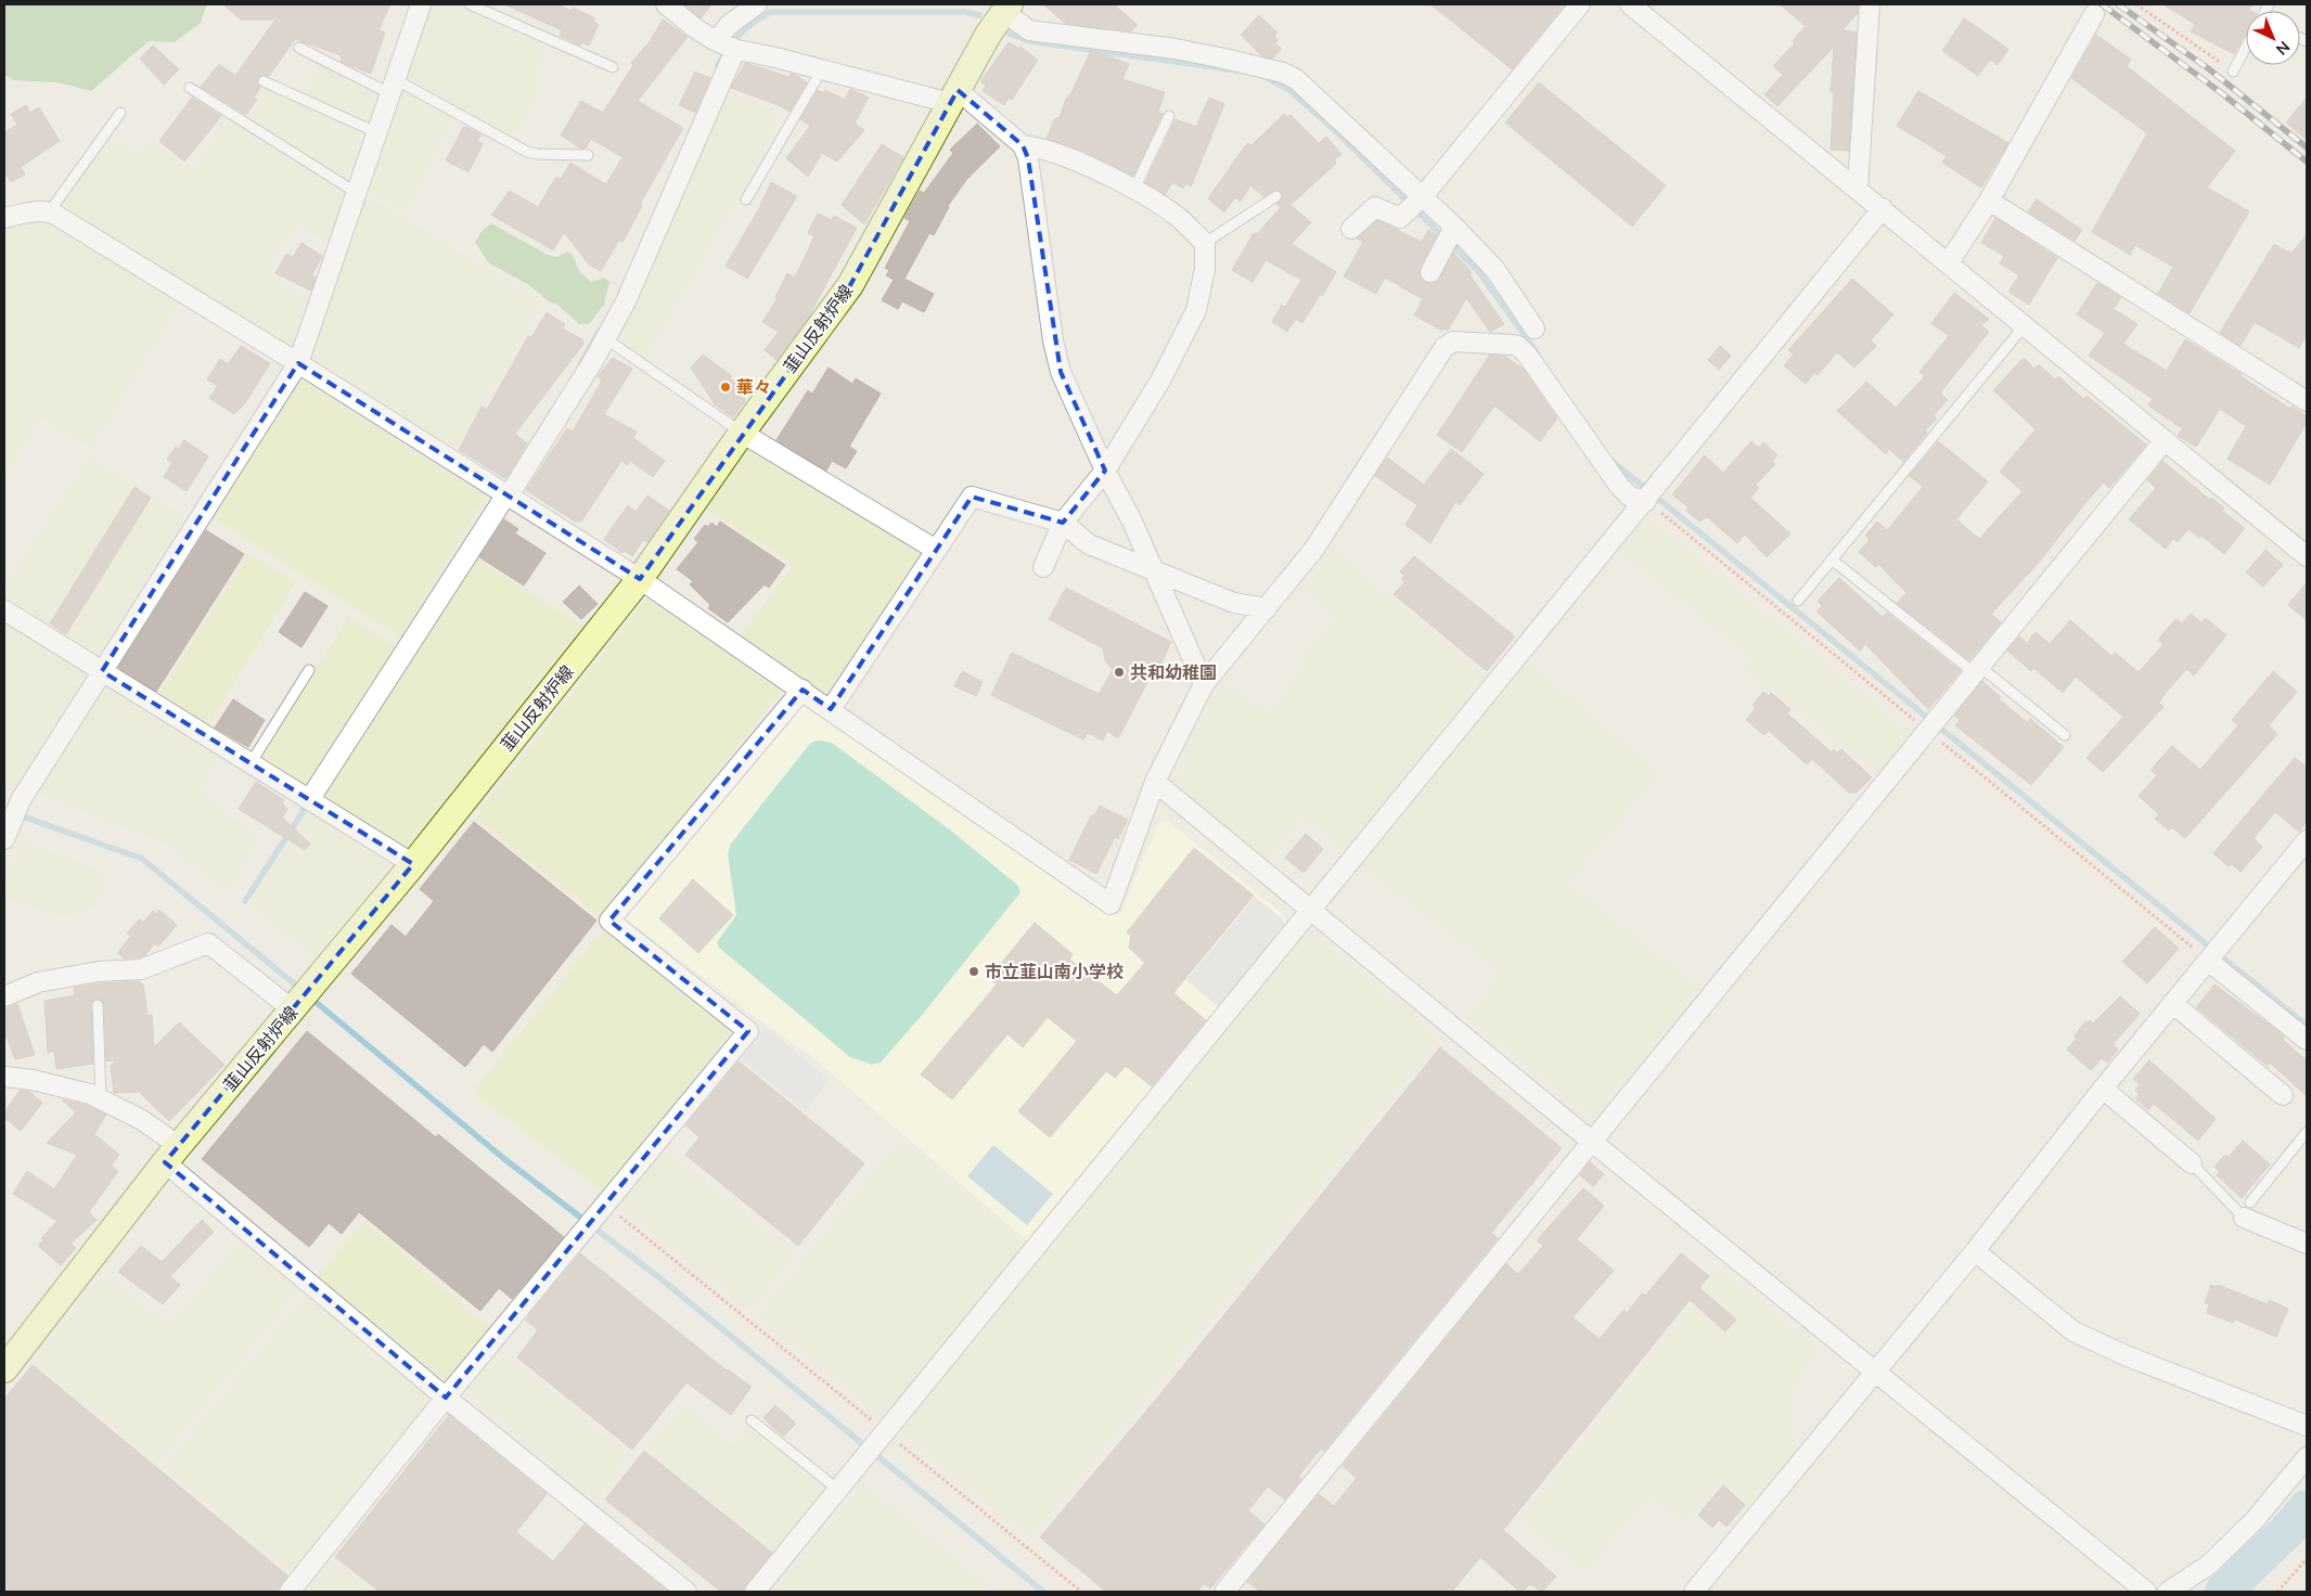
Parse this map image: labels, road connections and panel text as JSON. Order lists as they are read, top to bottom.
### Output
{
  "streets": {
    "main road": ["韮山反射炉線"]
  },
  "places": ["華々", "共和幼稚園", "市立韮山南小学校"],
  "north": "bottom right"
}
